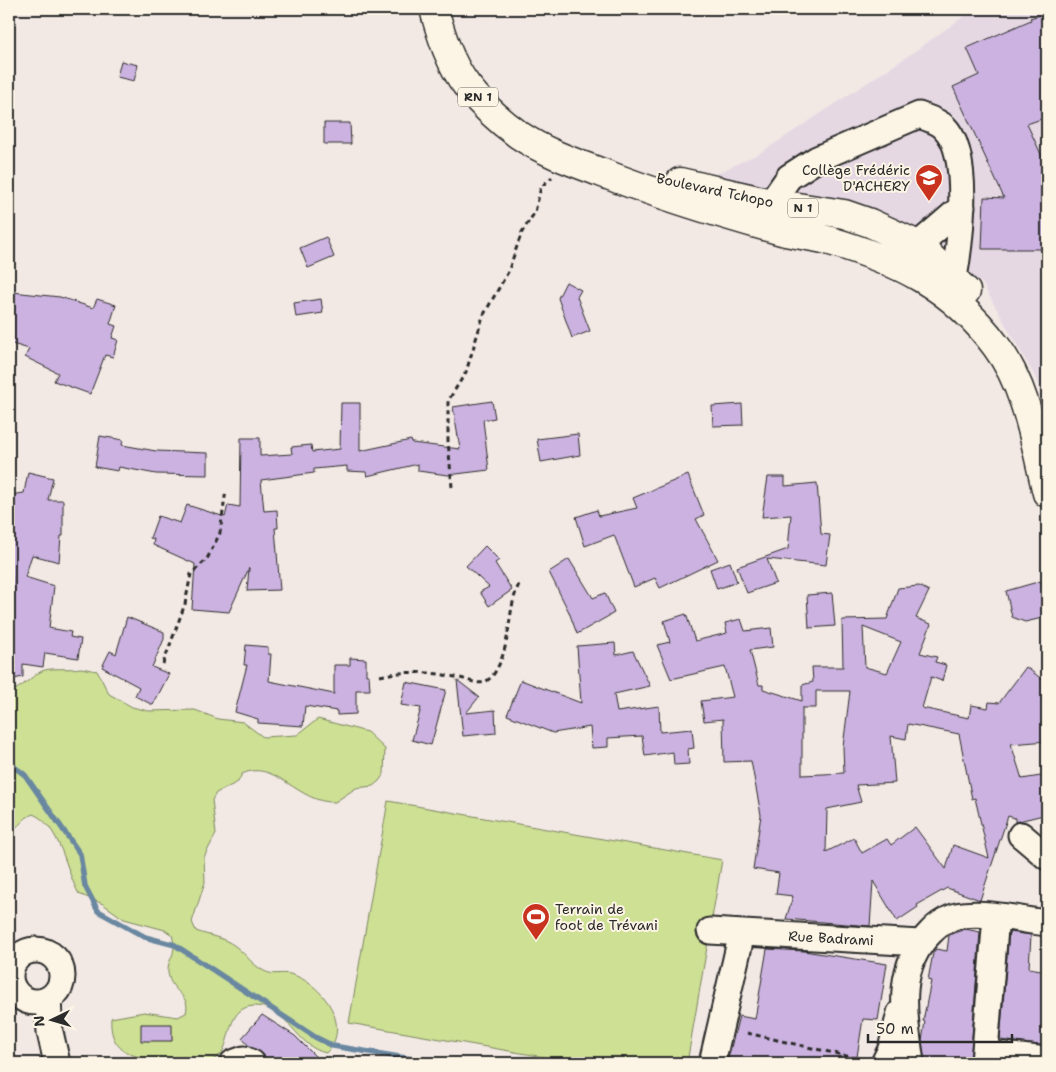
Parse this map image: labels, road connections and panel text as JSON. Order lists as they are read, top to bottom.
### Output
{
  "streets": {
    "main road": ["RN 1", "Boulevard Tchopo", "N 1"],
    "street": ["Rue Badrami"]
  },
  "places": {
    "school or university": ["Collège Frédéric D'ACHERY"],
    "sports": ["Terrain de foot de Trévani"]
  },
  "scale_bar": "50 m",
  "north": "left"
}
